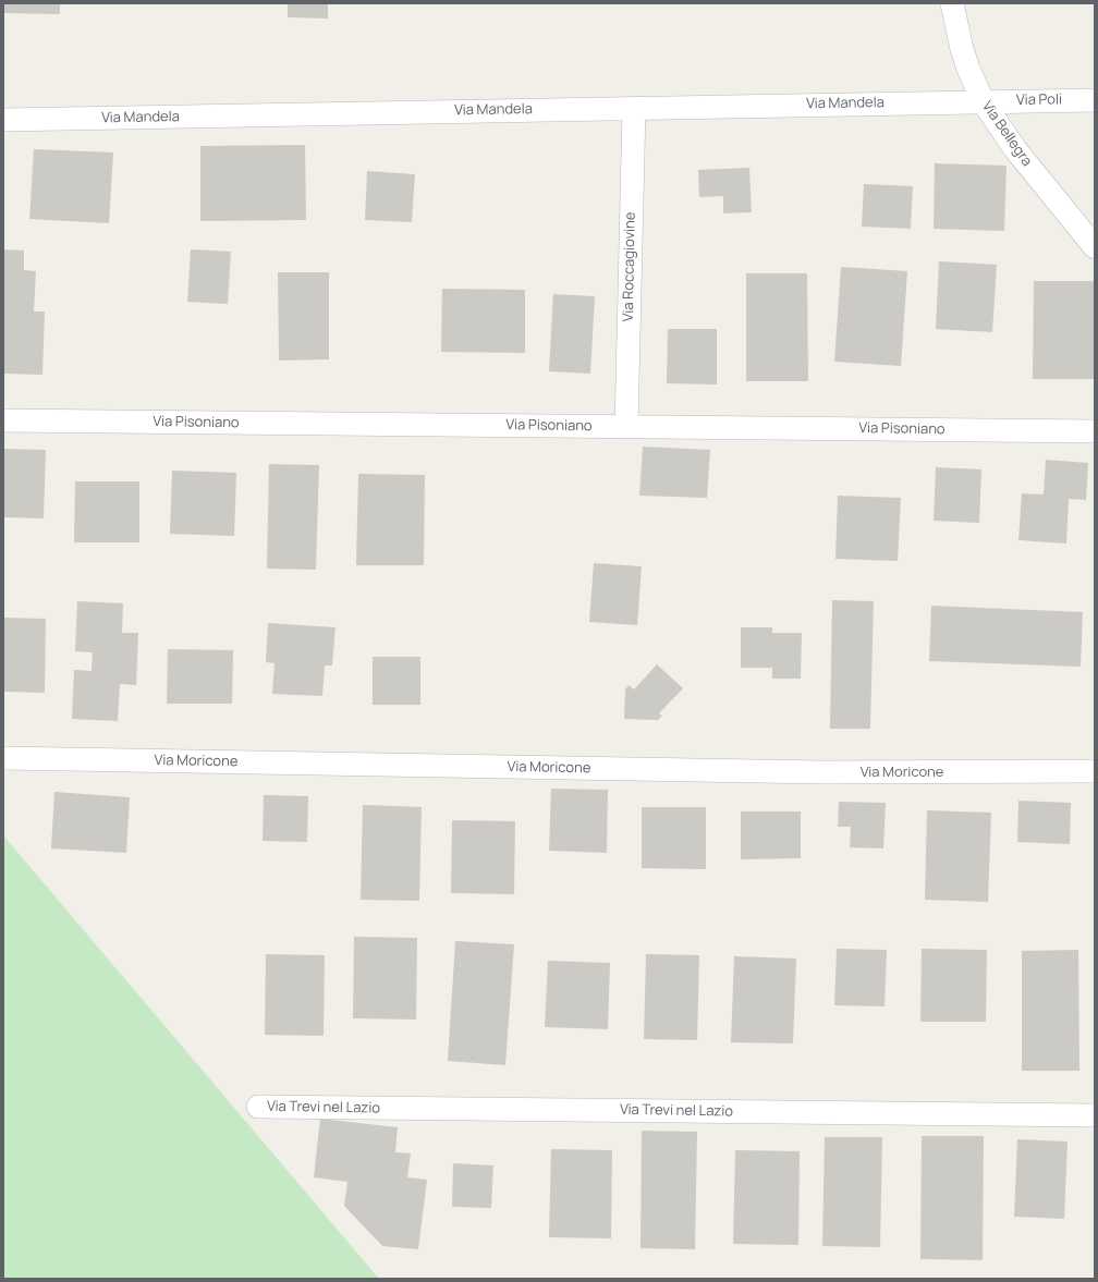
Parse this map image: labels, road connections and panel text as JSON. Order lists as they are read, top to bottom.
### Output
{
  "streets": {
    "street": [
      "Via Poli",
      "Via Mandela",
      "Via Bellegra",
      "Via Roccagiovine",
      "Via Pisoniano",
      "Via Moricone",
      "Via Trevi nel Lazio"
    ]
  },
  "crossings": [
    ["Via Poli", "Via Mandela"],
    ["Via Poli", "Via Bellegra"],
    ["Via Mandela", "Via Bellegra"],
    ["Via Mandela", "Via Roccagiovine"],
    ["Via Roccagiovine", "Via Pisoniano"]
  ]
}
